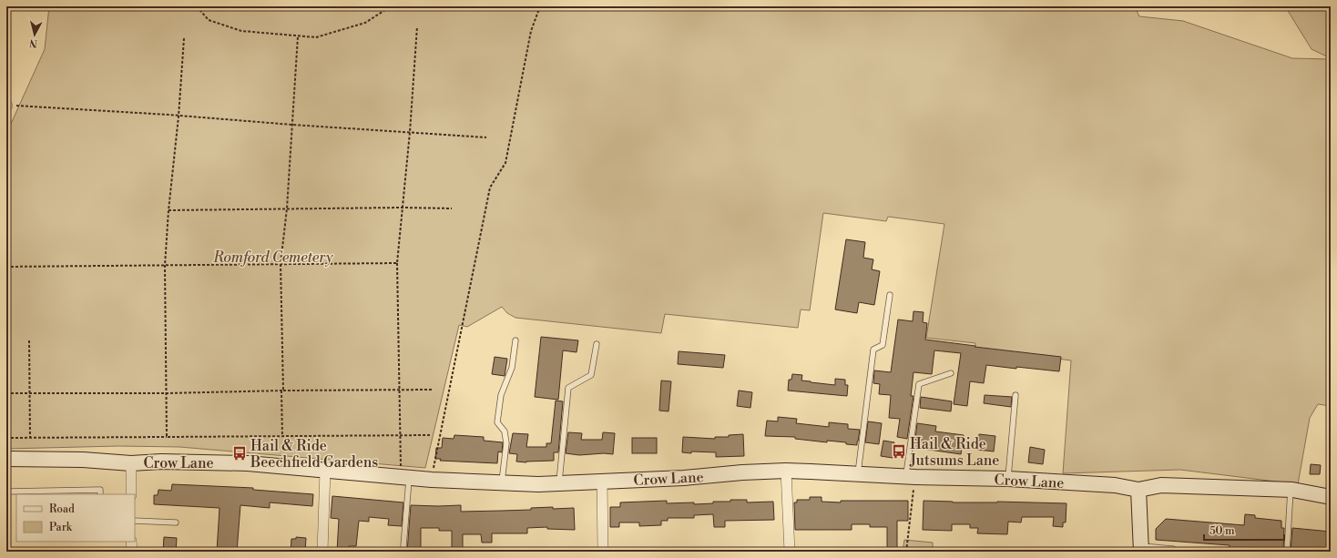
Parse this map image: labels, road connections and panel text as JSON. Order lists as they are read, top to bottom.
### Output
{
  "streets": {
    "street": ["Crow Lane"]
  },
  "parks": ["Romford Cemetery"],
  "places": {
    "bus stop": ["Hail & Ride Jutsums Lane", "Hail & Ride Beechfield Gardens"]
  },
  "legend": ["Road", "Park"],
  "scale_bar": "50 m",
  "north": "bottom"
}
